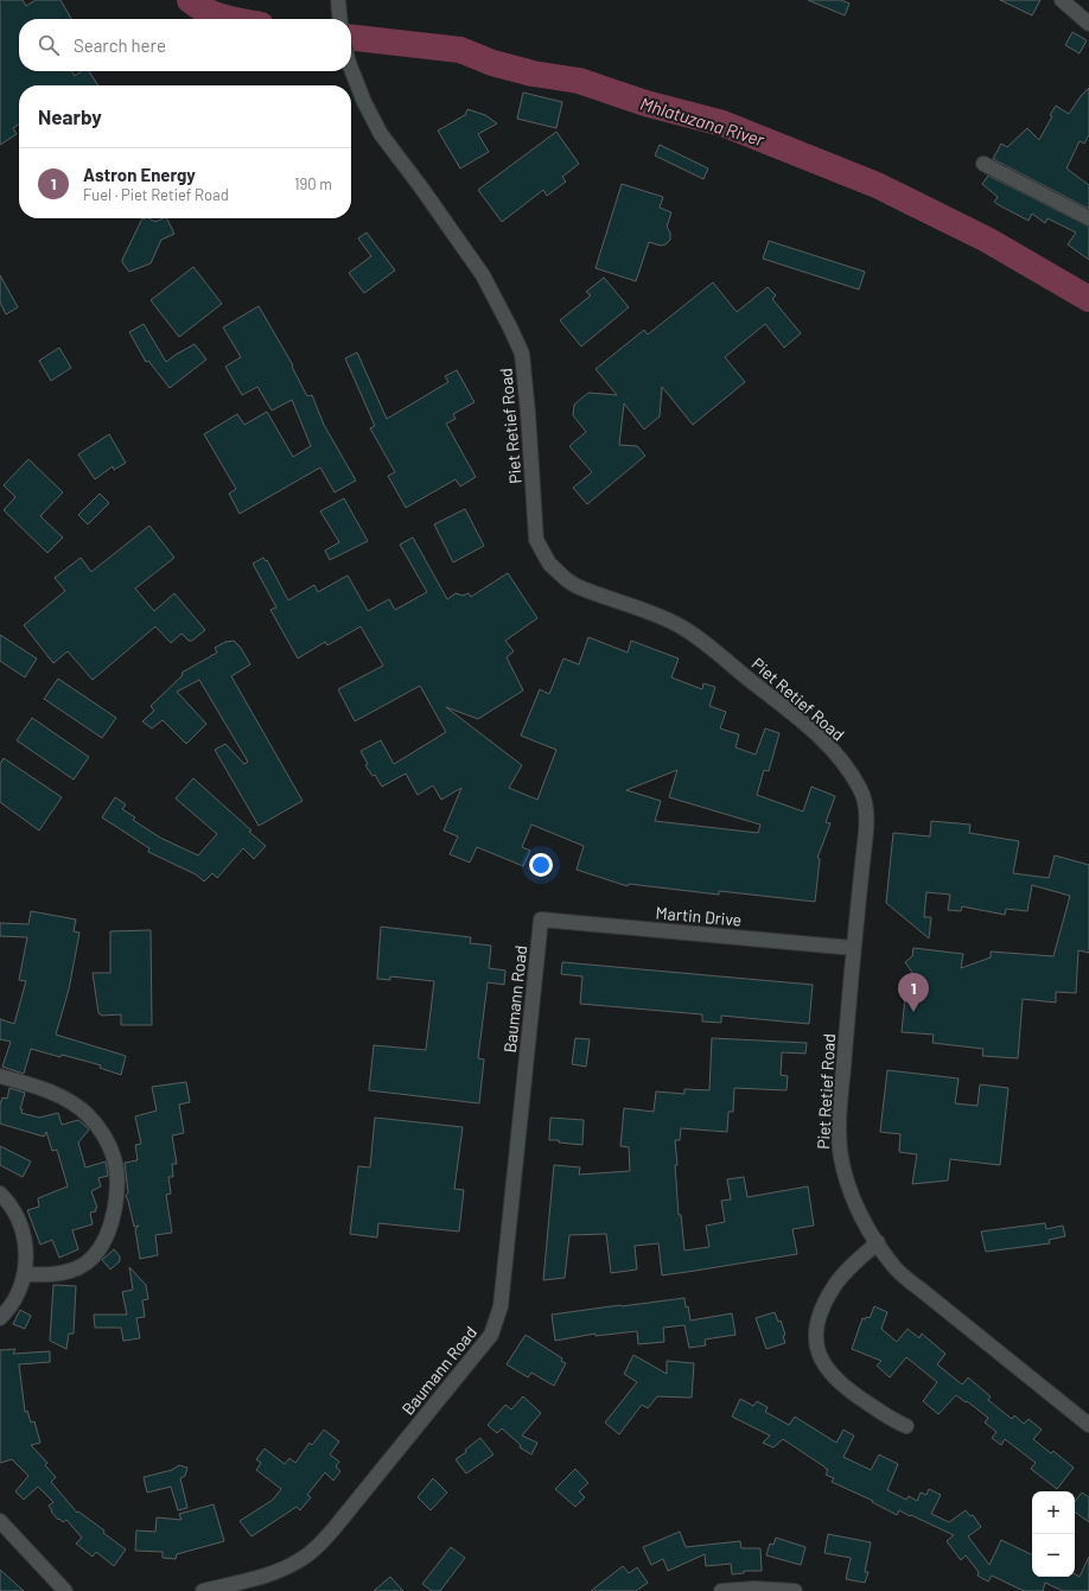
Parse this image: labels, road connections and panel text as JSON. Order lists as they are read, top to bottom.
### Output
{
  "streets": {
    "street": ["Piet Retief Road", "Martin Drive", "Baumann Road"]
  },
  "crossings": [
    ["Piet Retief Road", "Martin Drive"],
    ["Martin Drive", "Baumann Road"]
  ],
  "water": ["Mhlatuzana River"],
  "page": {
    "search": "Search here",
    "heading": "Nearby",
    "list": [
      {
        "mark": "1",
        "name": "Astron Energy",
        "note": "Fuel · Piet Retief Road",
        "value": "190 m"
      }
    ],
    "pins": "1",
    "map_buttons": ["+", "−"]
  }
}
